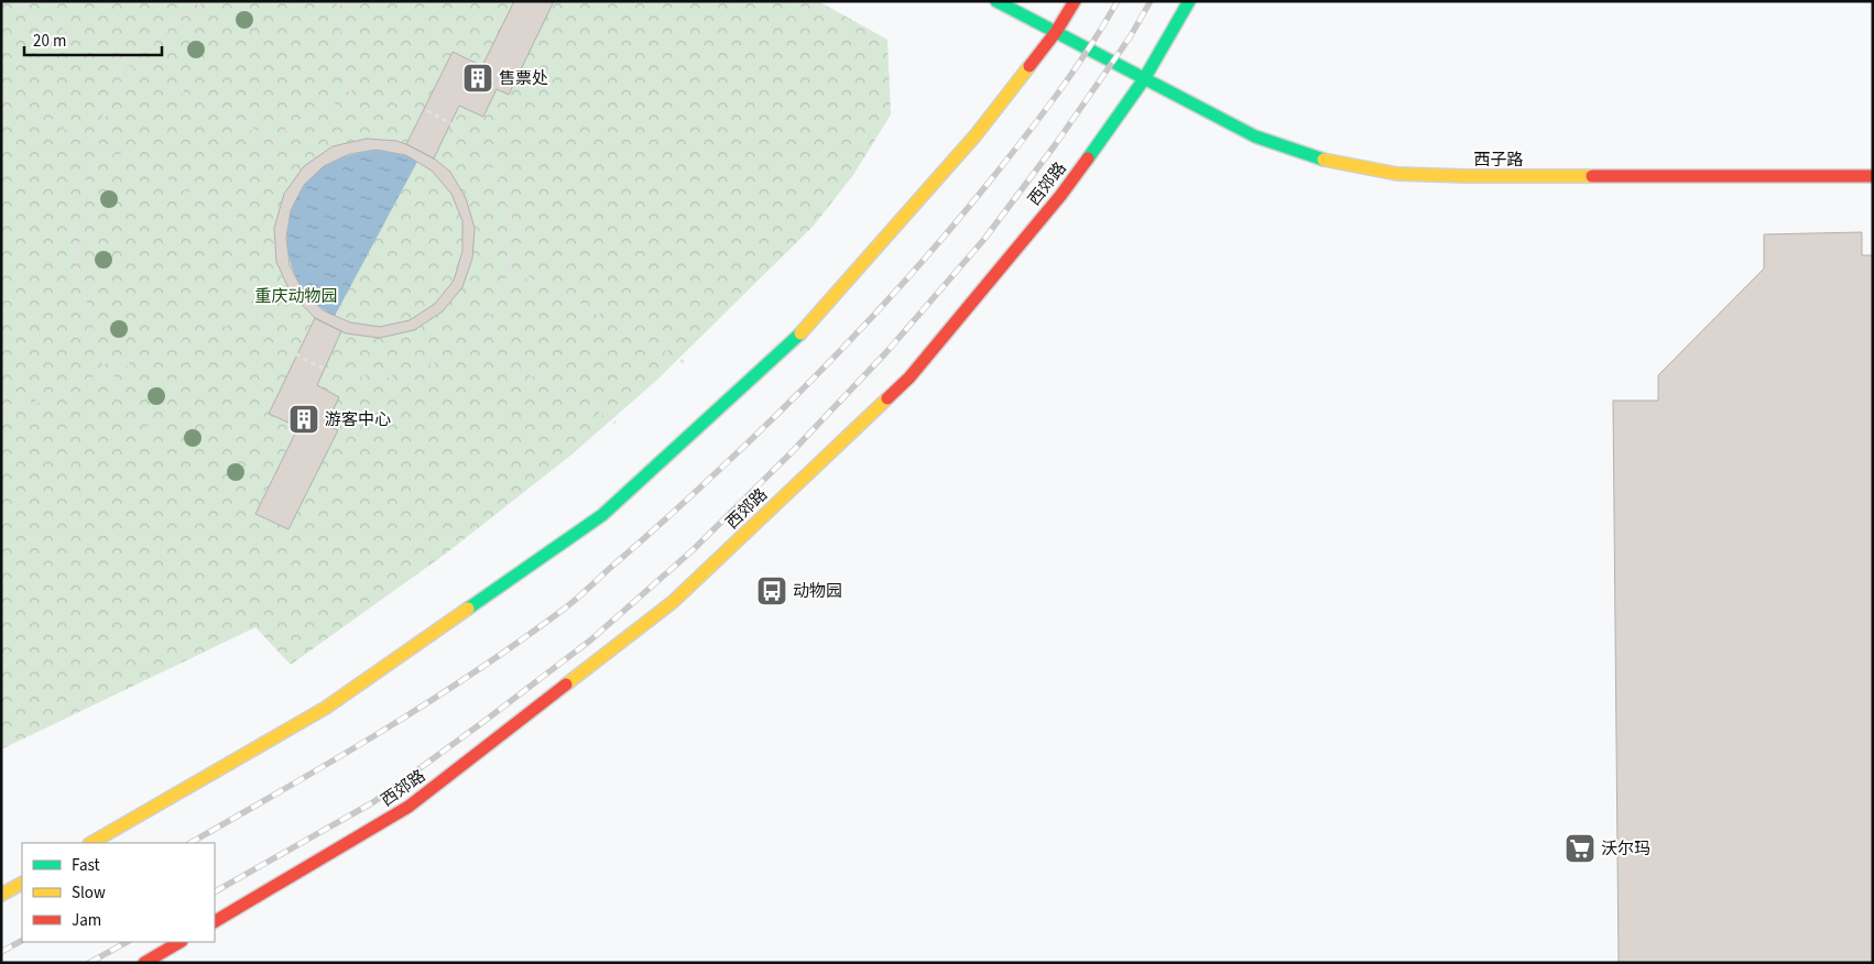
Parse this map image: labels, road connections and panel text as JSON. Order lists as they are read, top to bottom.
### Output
{
  "streets": {
    "main road": ["西子路", "西郊路"]
  },
  "crossings": [
    ["西子路", "西郊路"]
  ],
  "parks": ["重庆动物园"],
  "places": {
    "building": ["售票处", "游客中心"],
    "bus stop": ["动物园"],
    "supermarket": ["沃尔玛"]
  },
  "legend": ["Fast", "Slow", "Jam"],
  "scale_bar": "20 m"
}
